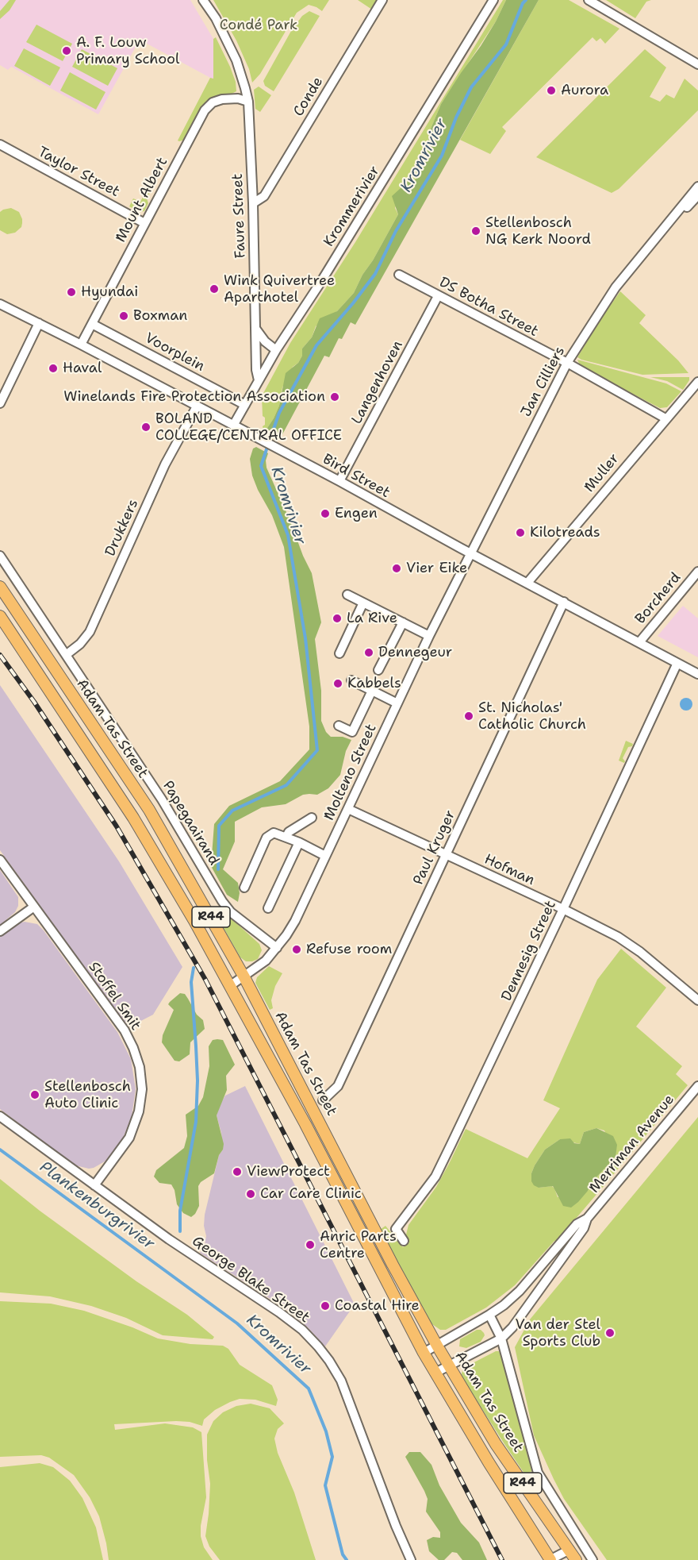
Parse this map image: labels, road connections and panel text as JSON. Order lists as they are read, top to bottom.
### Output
{
  "streets": {
    "main road": ["Adam Tas Street", "R44"],
    "street": [
      "Conde",
      "Taylor Street",
      "Mount Albert",
      "Krommerivier",
      "Faure Street",
      "DS Botha Street",
      "Voorplein",
      "Jan Cilliers",
      "Langenhoven",
      "Muller",
      "Bird Street",
      "Drukkers",
      "Borcherd",
      "Molteno Street",
      "Papegaairand",
      "Paul Kruger",
      "Hofman",
      "Dennesig Street",
      "Stoffel Smit",
      "Merriman Avenue",
      "George Blake Street"
    ]
  },
  "crossings": [
    ["Conde", "Faure Street"],
    ["Taylor Street", "Mount Albert"],
    ["Mount Albert", "Faure Street"],
    ["Mount Albert", "Voorplein"],
    ["Mount Albert", "Bird Street"],
    ["Krommerivier", "Faure Street"],
    ["Krommerivier", "Voorplein"],
    ["Krommerivier", "Bird Street"],
    ["DS Botha Street", "Jan Cilliers"],
    ["DS Botha Street", "Langenhoven"],
    ["DS Botha Street", "Muller"],
    ["Jan Cilliers", "Bird Street"],
    ["Jan Cilliers", "Molteno Street"],
    ["Langenhoven", "Bird Street"],
    ["Muller", "Bird Street"],
    ["Bird Street", "Drukkers"],
    ["Bird Street", "Borcherd"],
    ["Bird Street", "Molteno Street"],
    ["Bird Street", "Paul Kruger"],
    ["Bird Street", "Dennesig Street"],
    ["Drukkers", "Papegaairand"],
    ["Adam Tas Street", "Molteno Street"],
    ["Adam Tas Street", "Merriman Avenue"],
    ["Molteno Street", "Papegaairand"],
    ["Molteno Street", "Hofman"],
    ["Paul Kruger", "Hofman"],
    ["Hofman", "Dennesig Street"],
    ["Stoffel Smit", "George Blake Street"]
  ],
  "water": ["Kromrivier", "Plankenburgrivier"],
  "parks": ["Condé Park"],
  "places": [
    "A. F. Louw Primary School",
    "Aurora",
    "Stellenbosch NG Kerk Noord",
    "Wink Quivertree Aparthotel",
    "Hyundai",
    "Boxman",
    "Haval",
    "Winelands Fire Protection Association",
    "BOLAND COLLEGE/CENTRAL OFFICE",
    "Engen",
    "Kilotreads",
    "Vier Eike",
    "La Rive",
    "Dennegeur",
    "Kabbels",
    "St. Nicholas' Catholic Church",
    "Refuse room",
    "Stellenbosch Auto Clinic",
    "ViewProtect",
    "Car Care Clinic",
    "Anric Parts Centre",
    "Coastal Hire",
    "Van der Stel Sports Club"
  ]
}
